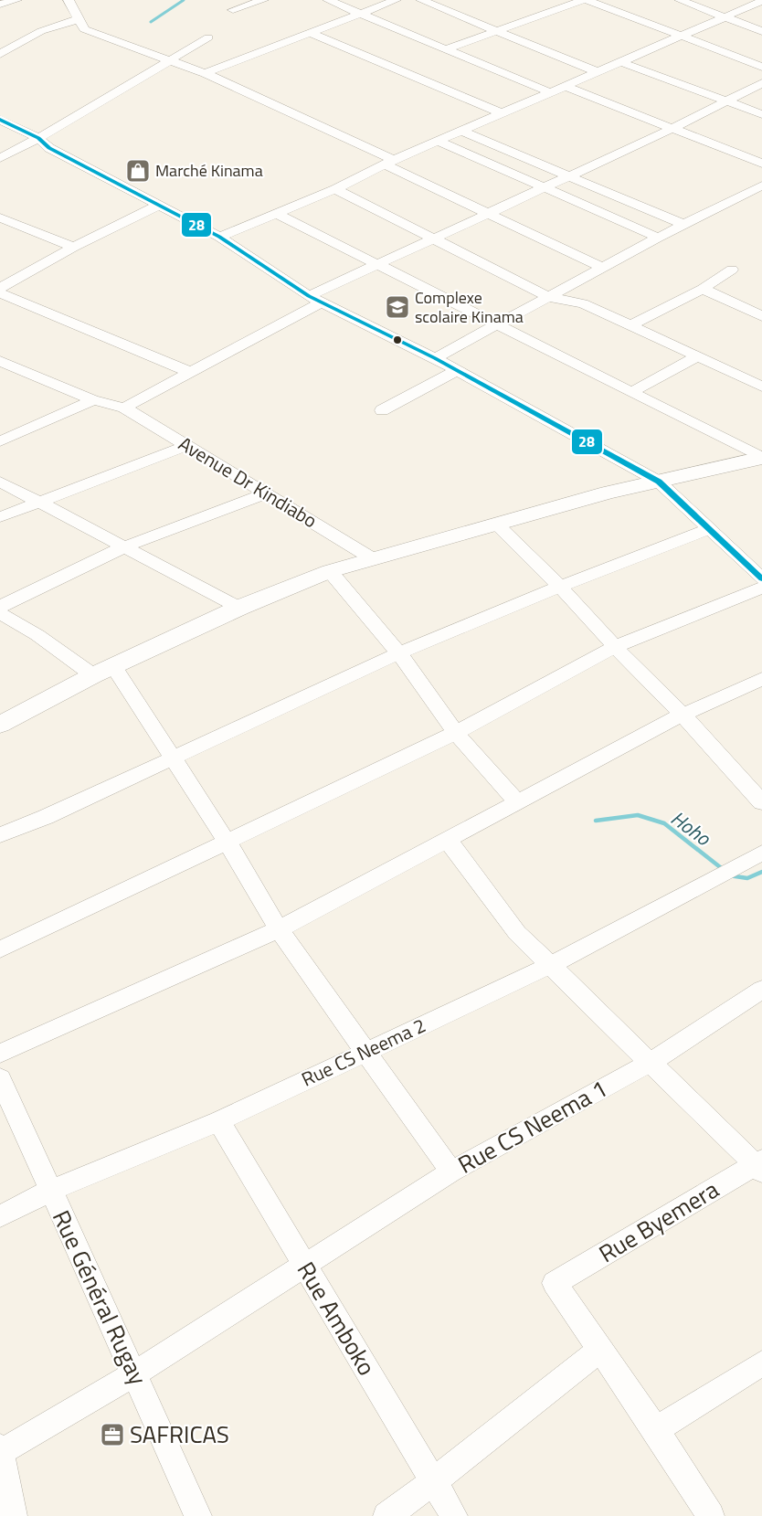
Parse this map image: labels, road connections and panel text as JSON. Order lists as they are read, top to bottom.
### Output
{
  "streets": {
    "street": [
      "Avenue Dr Kindiabo",
      "Rue CS Neema 2",
      "Rue CS Neema 1",
      "Rue Byemera",
      "Rue Général Rugay",
      "Rue Amboko"
    ]
  },
  "crossings": [
    ["Rue CS Neema 2", "Rue Général Rugay"],
    ["Rue CS Neema 2", "Rue Amboko"],
    ["Rue CS Neema 1", "Rue Général Rugay"],
    ["Rue CS Neema 1", "Rue Amboko"]
  ],
  "water": ["Hoho"],
  "places": {
    "shop": ["Marché Kinama"],
    "school or university": ["Complexe scolaire Kinama"],
    "office": ["SAFRICAS"]
  },
  "lines": ["transit line 28"]
}
